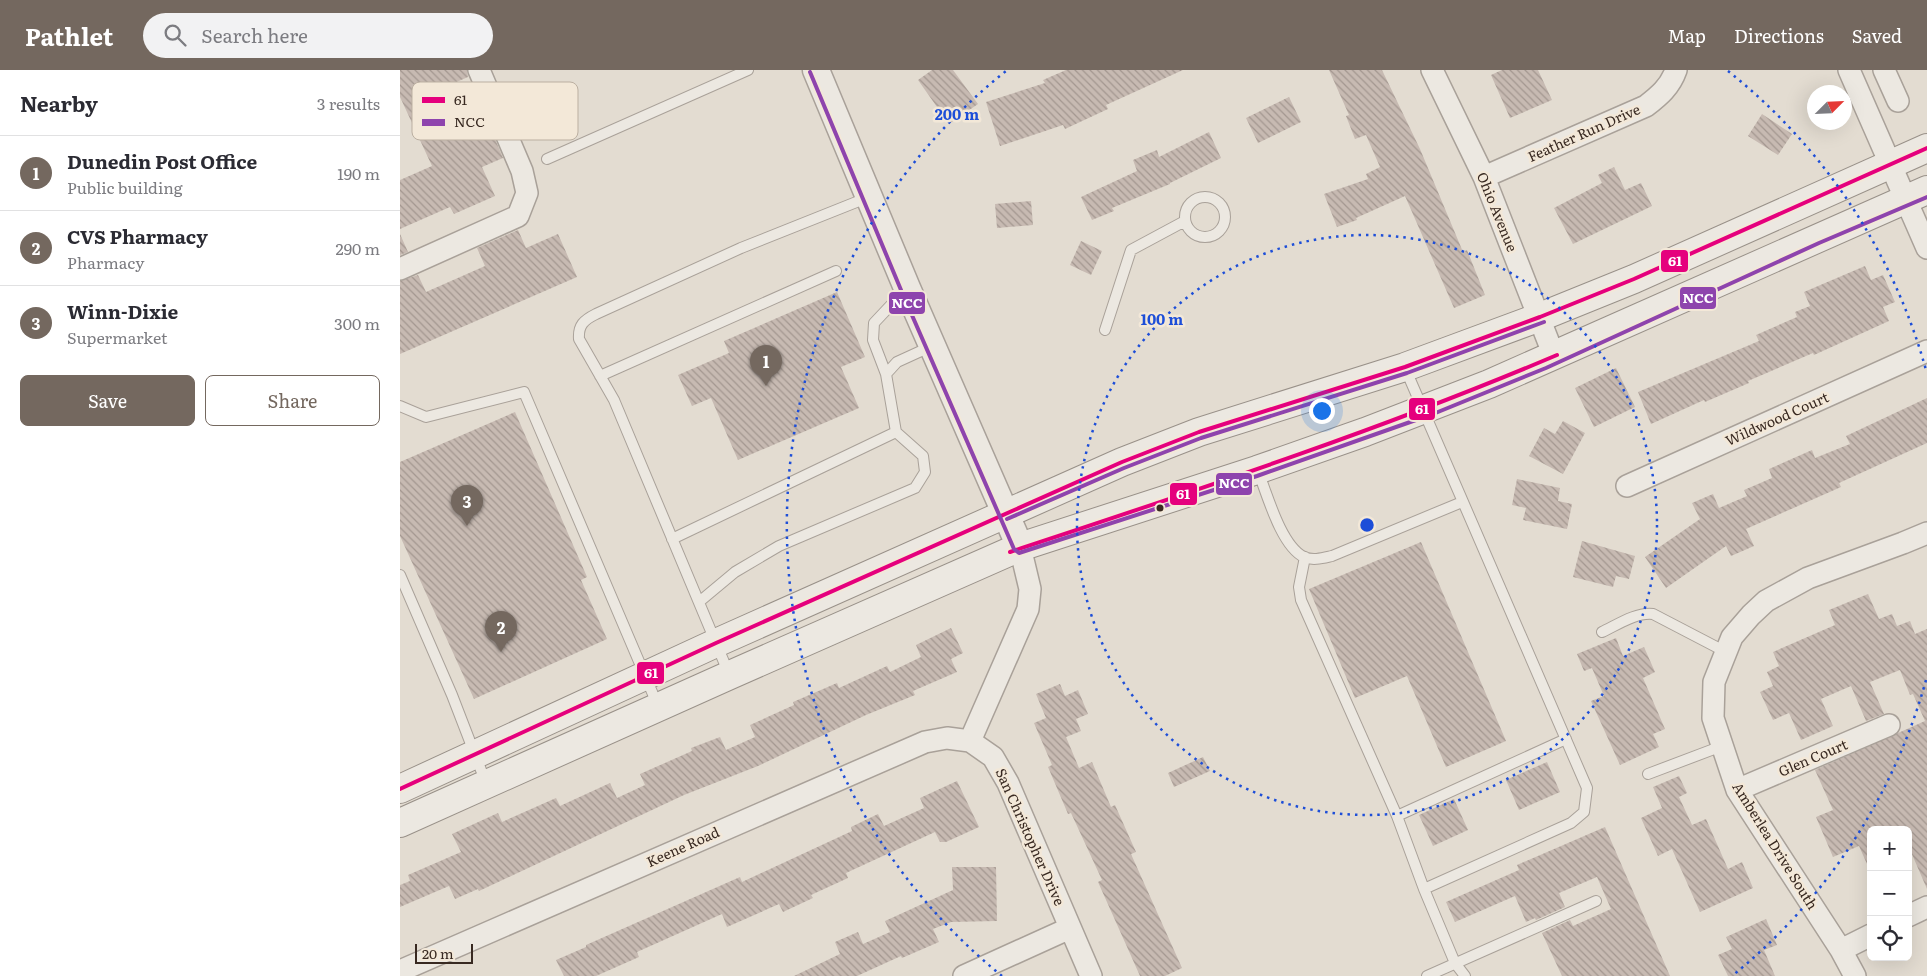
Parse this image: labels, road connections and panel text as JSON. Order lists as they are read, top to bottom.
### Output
{
  "streets": {
    "street": [
      "Feather Run Drive",
      "Ohio Avenue",
      "Wildwood Court",
      "Glen Court",
      "San Christopher Drive",
      "Amberlea Drive South",
      "Keene Road"
    ]
  },
  "crossings": [
    ["Feather Run Drive", "Ohio Avenue"],
    ["Glen Court", "Amberlea Drive South"],
    ["San Christopher Drive", "Keene Road"]
  ],
  "lines": ["transit line NCC", "transit line 61"],
  "legend": ["61", "NCC"],
  "scale_bar": "20 m",
  "north": "top right",
  "page": {
    "header": "Pathlet",
    "search": "Search here",
    "nav": ["Map", "Directions", "Saved"],
    "heading": ["Nearby", "3 results"],
    "list": [
      {
        "mark": "1",
        "name": "Dunedin Post Office",
        "note": "Public building",
        "value": "190 m"
      },
      {
        "mark": "2",
        "name": "CVS Pharmacy",
        "note": "Pharmacy",
        "value": "290 m"
      },
      {
        "mark": "3",
        "name": "Winn-Dixie",
        "note": "Supermarket",
        "value": "300 m"
      }
    ],
    "pins": ["1", "3", "2"],
    "buttons": ["Save", "Share"],
    "map_buttons": ["+", "−"],
    "scale": "20 m"
  },
  "rings": ["200 m", "100 m"]
}
